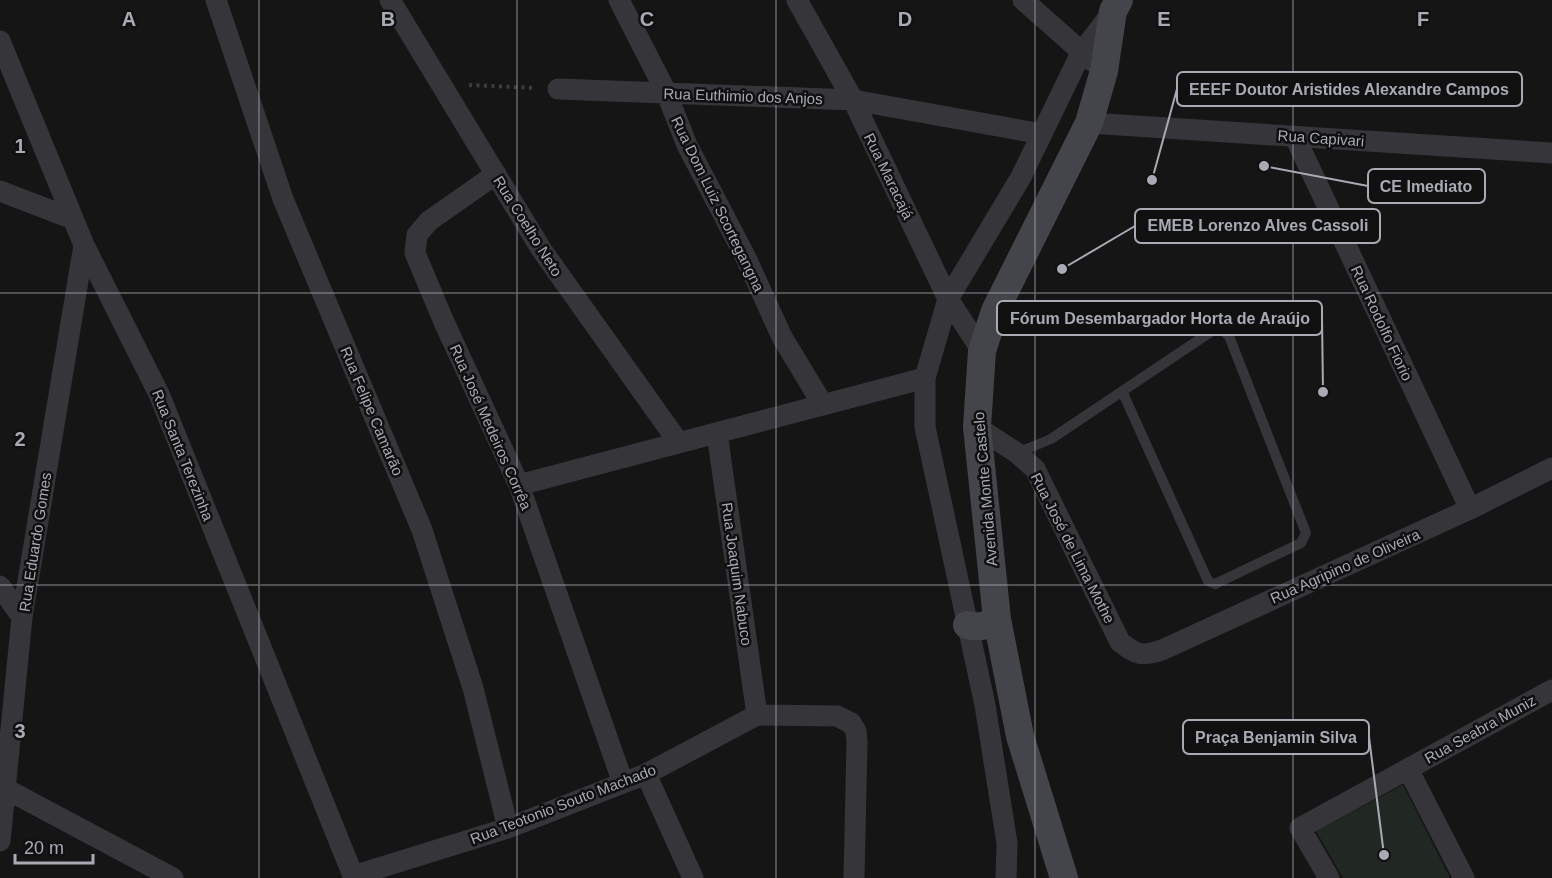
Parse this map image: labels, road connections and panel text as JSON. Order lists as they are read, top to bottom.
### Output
{
  "streets": {
    "street": [
      "Rua Euthimio dos Anjos",
      "Rua Capivari",
      "Rua Maracajá",
      "Rua Dom Luiz Scortegangna",
      "Rua Coelho Neto",
      "Rua Rodolfo Fiorio",
      "Rua Felipe Camarão",
      "Rua José Medeiros Corrêa",
      "Rua Santa Terezinha",
      "Avenida Monte Castelo",
      "Rua Eduardo Gomes",
      "Rua José de Lima Mothe",
      "Rua Agripino de Oliveira",
      "Rua Joaquim Nabuco",
      "Rua Seabra Muniz",
      "Rua Teotonio Souto Machado"
    ]
  },
  "crossings": [
    ["Rua Euthimio dos Anjos", "Rua Maracajá"],
    ["Rua Euthimio dos Anjos", "Rua Dom Luiz Scortegangna"],
    ["Rua Capivari", "Rua Rodolfo Fiorio"],
    ["Rua Capivari", "Avenida Monte Castelo"],
    ["Rua Maracajá", "Avenida Monte Castelo"],
    ["Rua Coelho Neto", "Rua José Medeiros Corrêa"],
    ["Rua Rodolfo Fiorio", "Rua Agripino de Oliveira"],
    ["Rua Felipe Camarão", "Rua Teotonio Souto Machado"],
    ["Rua José Medeiros Corrêa", "Rua Teotonio Souto Machado"],
    ["Rua Santa Terezinha", "Rua Eduardo Gomes"],
    ["Rua Santa Terezinha", "Rua Teotonio Souto Machado"],
    ["Avenida Monte Castelo", "Rua José de Lima Mothe"],
    ["Rua José de Lima Mothe", "Rua Agripino de Oliveira"],
    ["Rua Joaquim Nabuco", "Rua Teotonio Souto Machado"]
  ],
  "places": [
    "CE Imediato",
    "EEEF Doutor Aristides Alexandre Campos",
    "EMEB Lorenzo Alves Cassoli",
    "Fórum Desembargador Horta de Araújo",
    "Praça Benjamin Silva"
  ],
  "scale_bar": "20 m",
  "grid": {
    "columns": [
      "A",
      "B",
      "C",
      "D",
      "E",
      "F"
    ],
    "rows": ["1", "2", "3"]
  }
}
